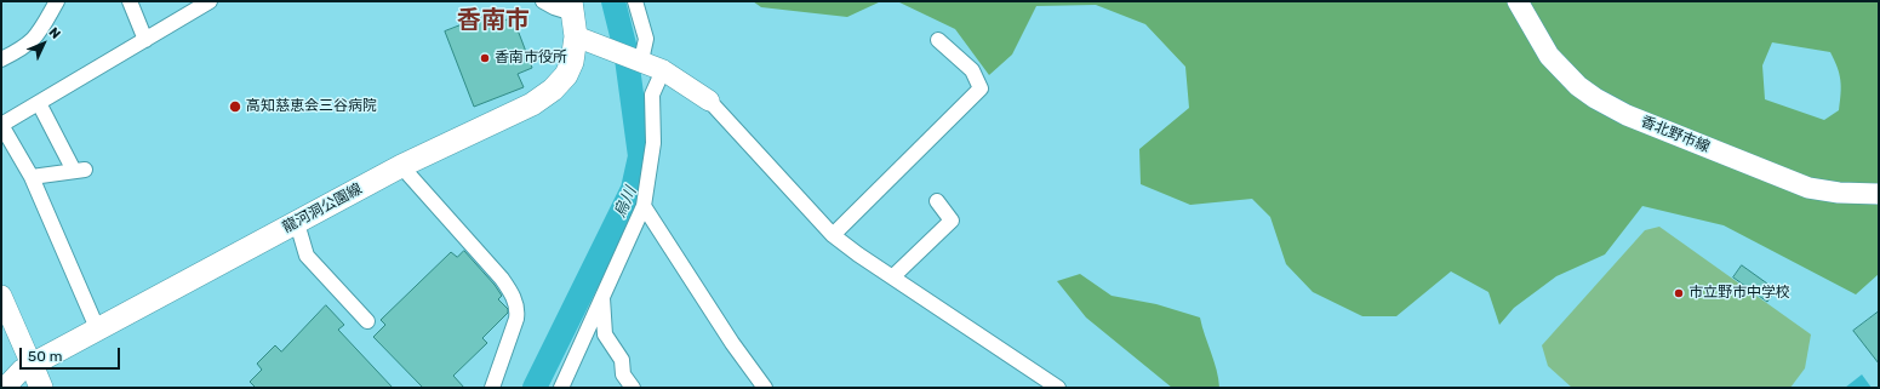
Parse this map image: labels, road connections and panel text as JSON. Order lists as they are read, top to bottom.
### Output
{
  "streets": {
    "main road": ["香北野市線", "龍河洞公園線"]
  },
  "districts": ["香南市"],
  "water": ["烏川"],
  "places": ["香南市役所", "高知慈恵会三谷病院", "市立野市中学校"],
  "scale_bar": "50 m",
  "north": "top right"
}
